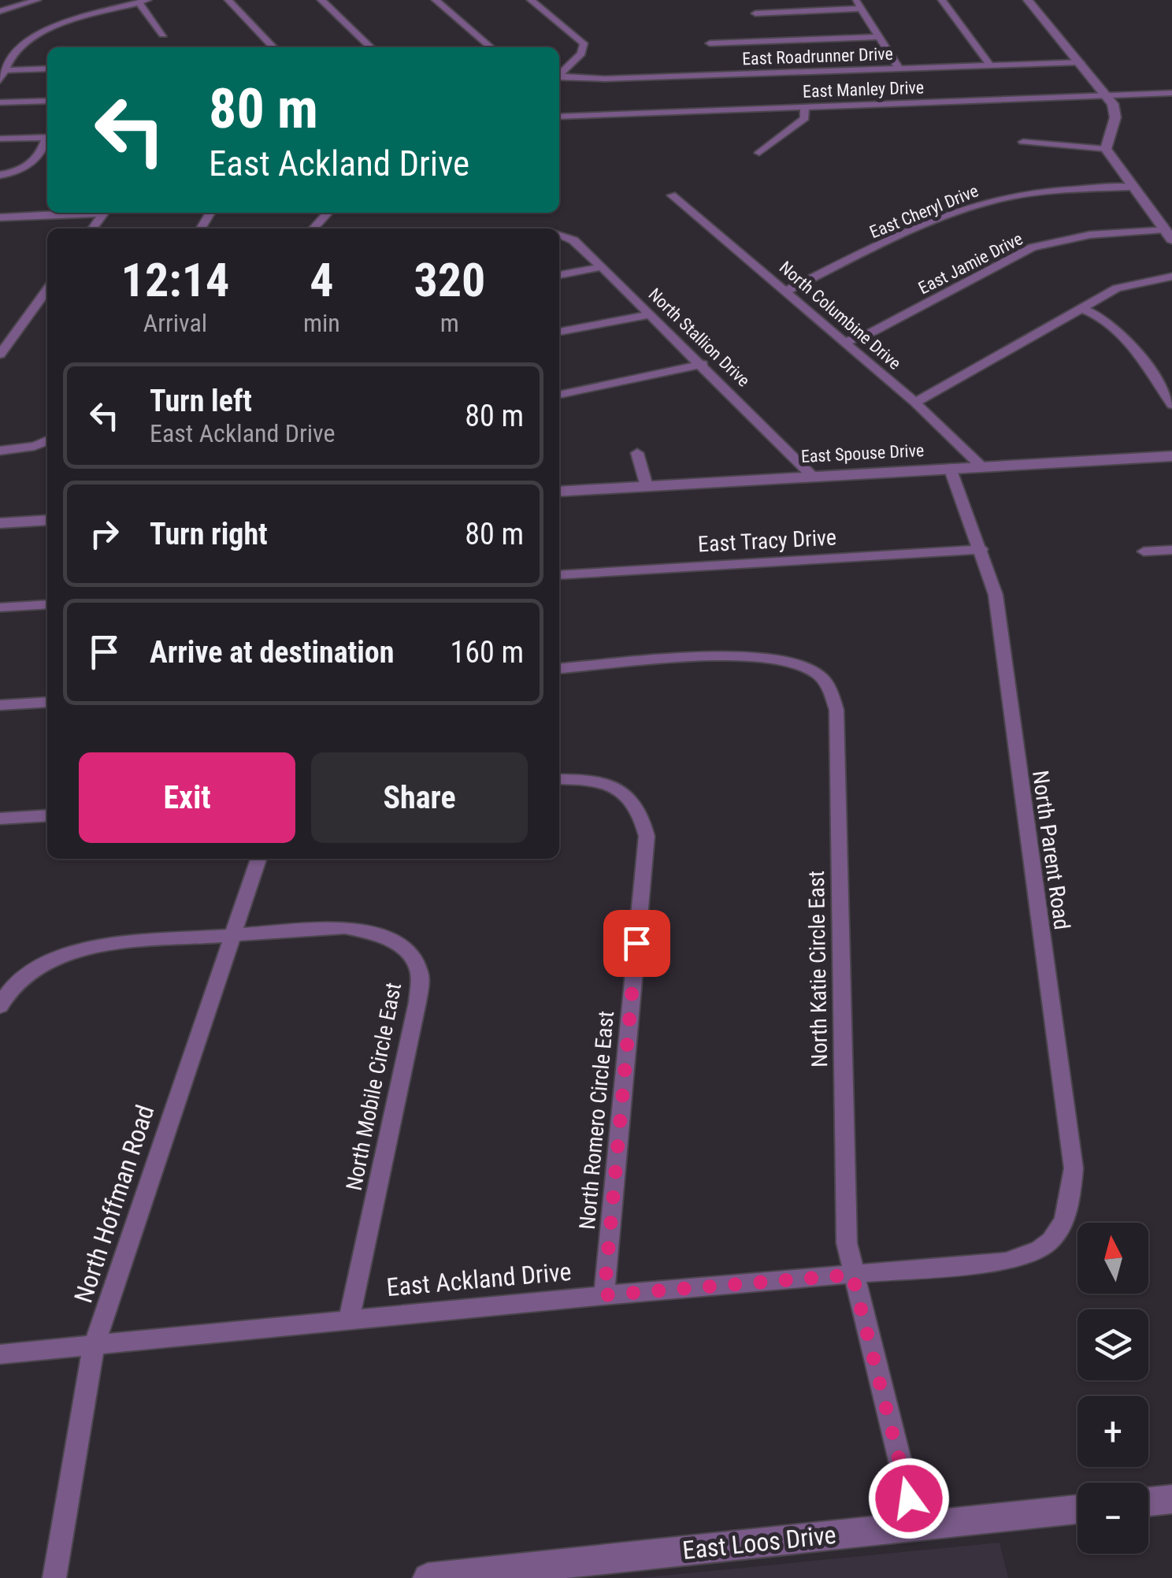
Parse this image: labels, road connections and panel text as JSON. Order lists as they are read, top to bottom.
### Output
{
  "streets": {
    "street": [
      "East Roadrunner Drive",
      "East Manley Drive",
      "East Cheryl Drive",
      "East Jamie Drive",
      "North Columbine Drive",
      "North Stallion Drive",
      "East Spouse Drive",
      "East Tracy Drive",
      "North Parent Road",
      "North Katie Circle East",
      "North Mobile Circle East",
      "North Romero Circle East",
      "North Hoffman Road",
      "East Ackland Drive",
      "East Loos Drive"
    ]
  },
  "crossings": [
    ["East Cheryl Drive", "North Columbine Drive"],
    ["East Jamie Drive", "North Columbine Drive"],
    ["North Columbine Drive", "East Spouse Drive"],
    ["North Stallion Drive", "East Spouse Drive"],
    ["East Spouse Drive", "North Parent Road"],
    ["East Tracy Drive", "North Parent Road"],
    ["North Parent Road", "East Ackland Drive"],
    ["North Katie Circle East", "East Ackland Drive"],
    ["North Katie Circle East", "East Loos Drive"],
    ["North Mobile Circle East", "North Hoffman Road"],
    ["North Mobile Circle East", "East Ackland Drive"],
    ["North Romero Circle East", "East Ackland Drive"],
    ["North Hoffman Road", "East Ackland Drive"]
  ],
  "north": "top",
  "page": {
    "turn": ["80 m", "East Ackland Drive"],
    "eta": [
      "12:14",
      "Arrival",
      "4",
      "min",
      "320",
      "m"
    ],
    "list": [
      {
        "name": "Turn left",
        "note": "East Ackland Drive",
        "value": "80 m"
      },
      {
        "name": "Turn right",
        "value": "80 m"
      },
      {
        "name": "Arrive at destination",
        "value": "160 m"
      }
    ],
    "buttons": ["Exit", "Share"],
    "map_buttons": ["+", "−"]
  }
}
